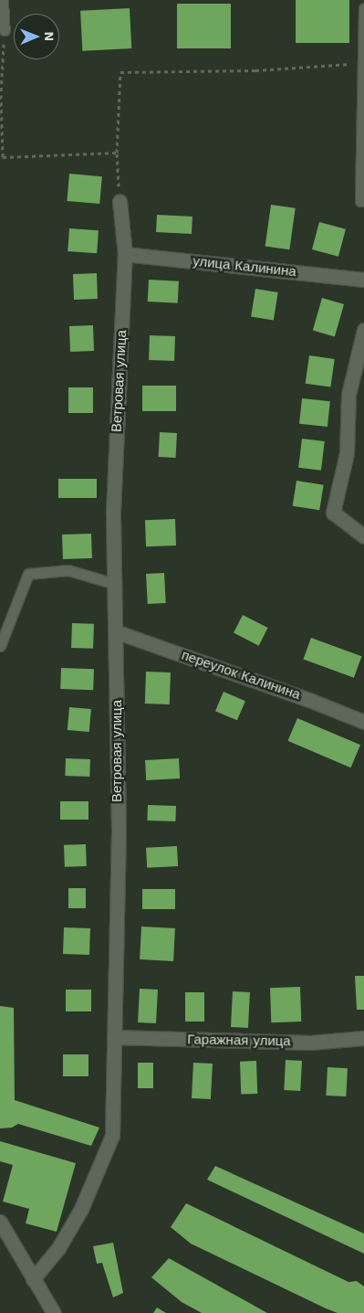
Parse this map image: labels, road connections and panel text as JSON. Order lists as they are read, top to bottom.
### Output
{
  "streets": {
    "street": [
      "улица Калинина",
      "Ветровая улица",
      "переулок Калинина",
      "Гаражная улица"
    ]
  },
  "crossings": [
    ["улица Калинина", "Ветровая улица"],
    ["Ветровая улица", "переулок Калинина"],
    ["Ветровая улица", "Гаражная улица"]
  ],
  "north": "right"
}
